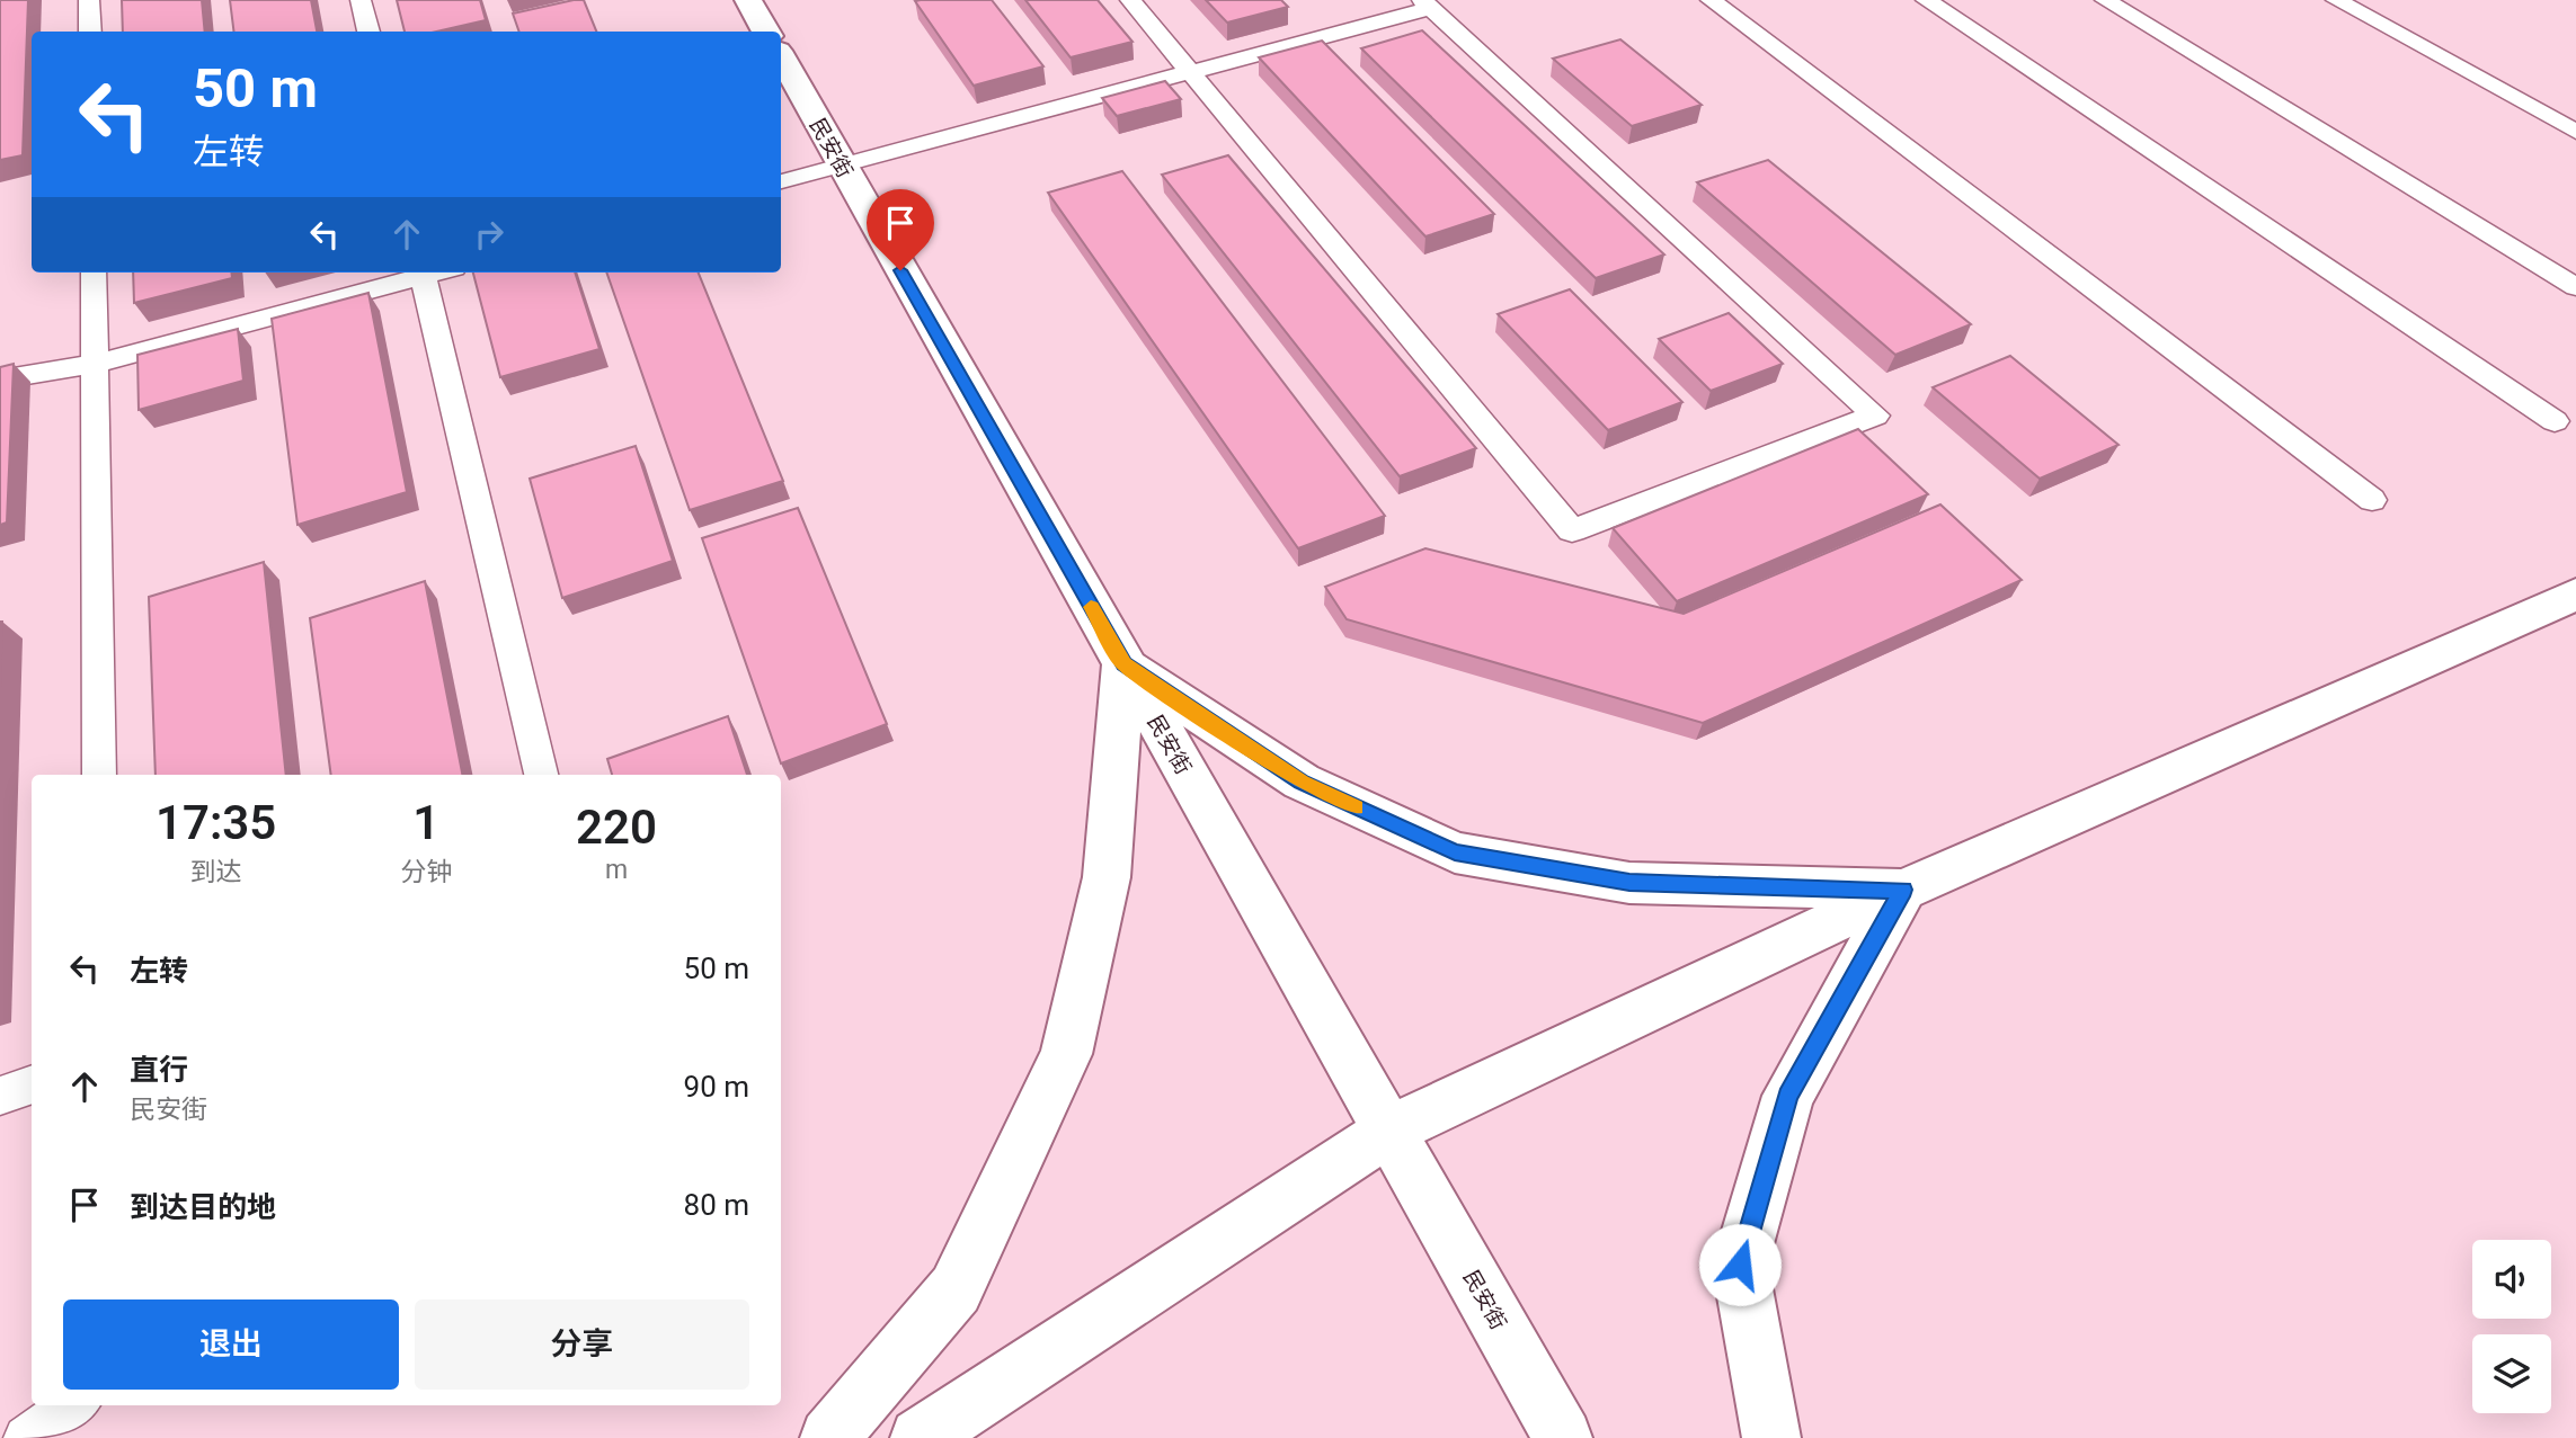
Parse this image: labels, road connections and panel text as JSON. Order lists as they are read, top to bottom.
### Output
{
  "streets": {
    "street": ["民安街"]
  },
  "page": {
    "turn": ["50 m", "左转"],
    "eta": [
      "17:35",
      "到达",
      "1",
      "分钟",
      "220",
      "m"
    ],
    "list": [
      {
        "name": "左转",
        "value": "50 m"
      },
      {
        "name": "直行",
        "note": "民安街",
        "value": "90 m"
      },
      {
        "name": "到达目的地",
        "value": "80 m"
      }
    ],
    "buttons": ["退出", "分享"]
  }
}
